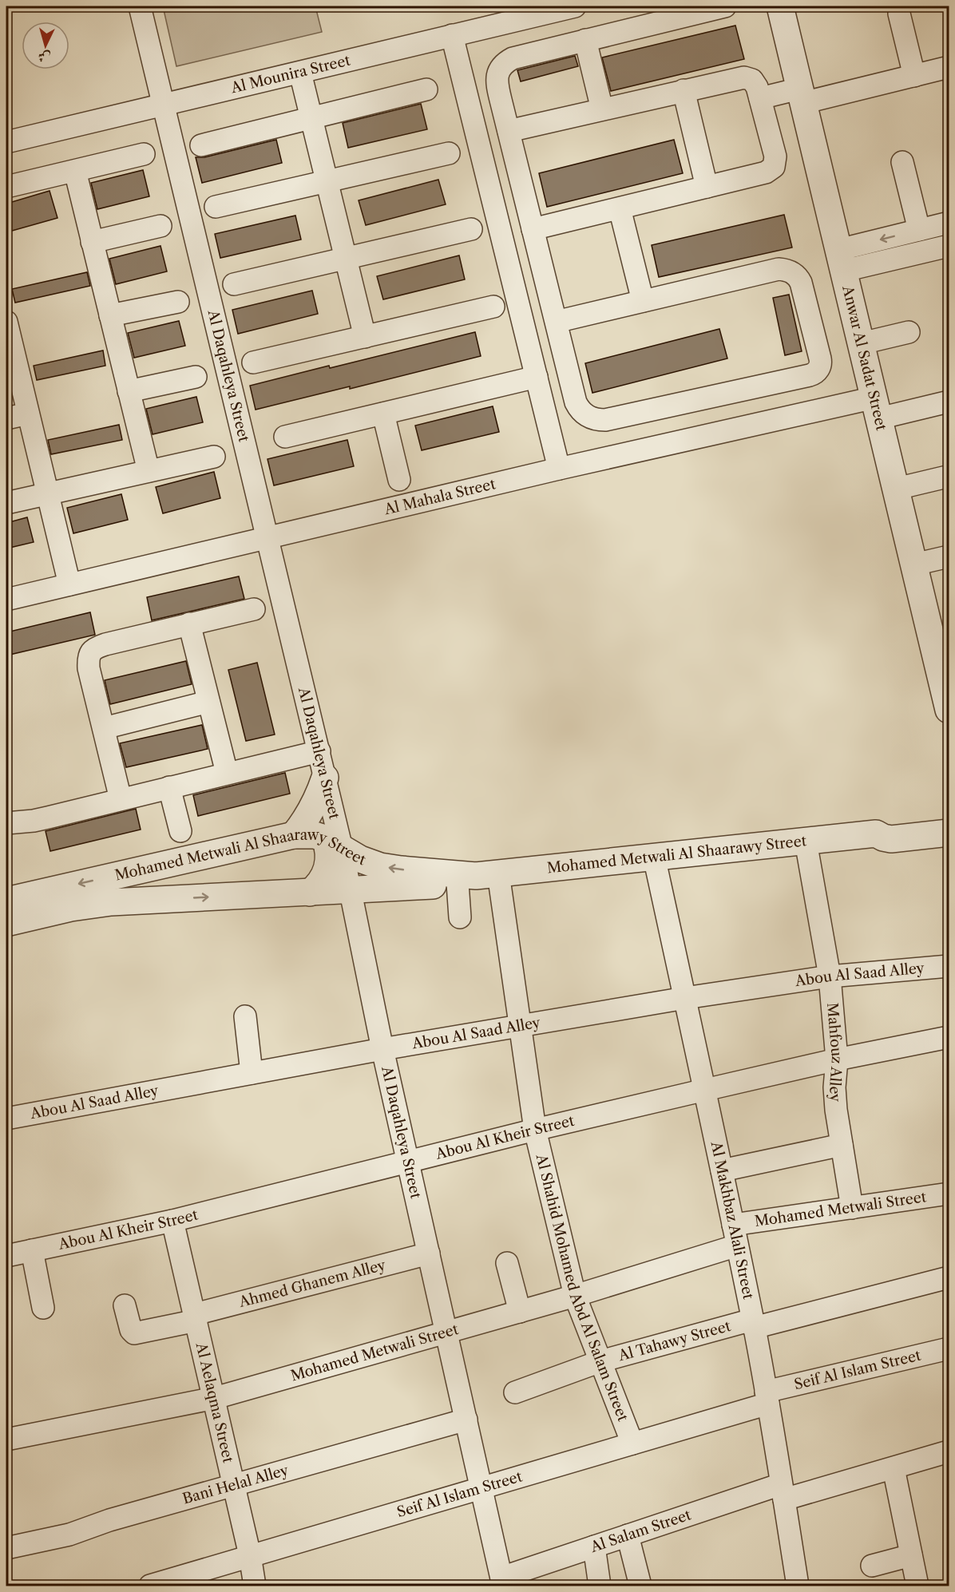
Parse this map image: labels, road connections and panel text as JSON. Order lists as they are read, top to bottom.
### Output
{
  "streets": {
    "street": [
      "Al Mounira Street",
      "Anwar Al Sadat Street",
      "Al Daqahleya Street",
      "Al Mahala Street",
      "Mohamed Metwali Al Shaarawy Street",
      "Abou Al Saad Alley",
      "Mahfouz Alley",
      "Abou Al Kheir Street",
      "Mohamed Metwali Street",
      "Al Makhbaz Alali Street",
      "Ahmed Ghanem Alley",
      "Al Shahid Mohamed Abd Al Salam Street",
      "Al Tahawy Street",
      "Seif Al Islam Street",
      "Al Aelaqma Street",
      "Bani Helal Alley",
      "Al Salam Street"
    ]
  },
  "crossings": [
    ["Al Mounira Street", "Al Daqahleya Street"],
    ["Anwar Al Sadat Street", "Al Mahala Street"],
    ["Al Daqahleya Street", "Al Mahala Street"],
    ["Al Daqahleya Street", "Mohamed Metwali Al Shaarawy Street"],
    ["Al Daqahleya Street", "Abou Al Saad Alley"],
    ["Al Daqahleya Street", "Abou Al Kheir Street"],
    ["Al Daqahleya Street", "Mohamed Metwali Street"],
    ["Al Daqahleya Street", "Ahmed Ghanem Alley"],
    ["Al Daqahleya Street", "Seif Al Islam Street"],
    ["Al Daqahleya Street", "Bani Helal Alley"],
    ["Al Daqahleya Street", "Al Salam Street"],
    ["Mohamed Metwali Al Shaarawy Street", "Mahfouz Alley"],
    ["Mohamed Metwali Al Shaarawy Street", "Al Makhbaz Alali Street"],
    ["Mohamed Metwali Al Shaarawy Street", "Al Shahid Mohamed Abd Al Salam Street"],
    ["Abou Al Saad Alley", "Mahfouz Alley"],
    ["Abou Al Saad Alley", "Al Makhbaz Alali Street"],
    ["Abou Al Saad Alley", "Al Shahid Mohamed Abd Al Salam Street"],
    ["Mahfouz Alley", "Abou Al Kheir Street"],
    ["Mahfouz Alley", "Mohamed Metwali Street"],
    ["Abou Al Kheir Street", "Al Makhbaz Alali Street"],
    ["Abou Al Kheir Street", "Al Shahid Mohamed Abd Al Salam Street"],
    ["Abou Al Kheir Street", "Al Aelaqma Street"],
    ["Mohamed Metwali Street", "Al Makhbaz Alali Street"],
    ["Mohamed Metwali Street", "Al Shahid Mohamed Abd Al Salam Street"],
    ["Mohamed Metwali Street", "Al Aelaqma Street"],
    ["Al Makhbaz Alali Street", "Al Tahawy Street"],
    ["Al Makhbaz Alali Street", "Seif Al Islam Street"],
    ["Al Makhbaz Alali Street", "Al Salam Street"],
    ["Ahmed Ghanem Alley", "Al Aelaqma Street"],
    ["Al Shahid Mohamed Abd Al Salam Street", "Al Tahawy Street"],
    ["Al Shahid Mohamed Abd Al Salam Street", "Seif Al Islam Street"],
    ["Seif Al Islam Street", "Al Aelaqma Street"],
    ["Al Aelaqma Street", "Bani Helal Alley"]
  ],
  "north": "bottom"
}
